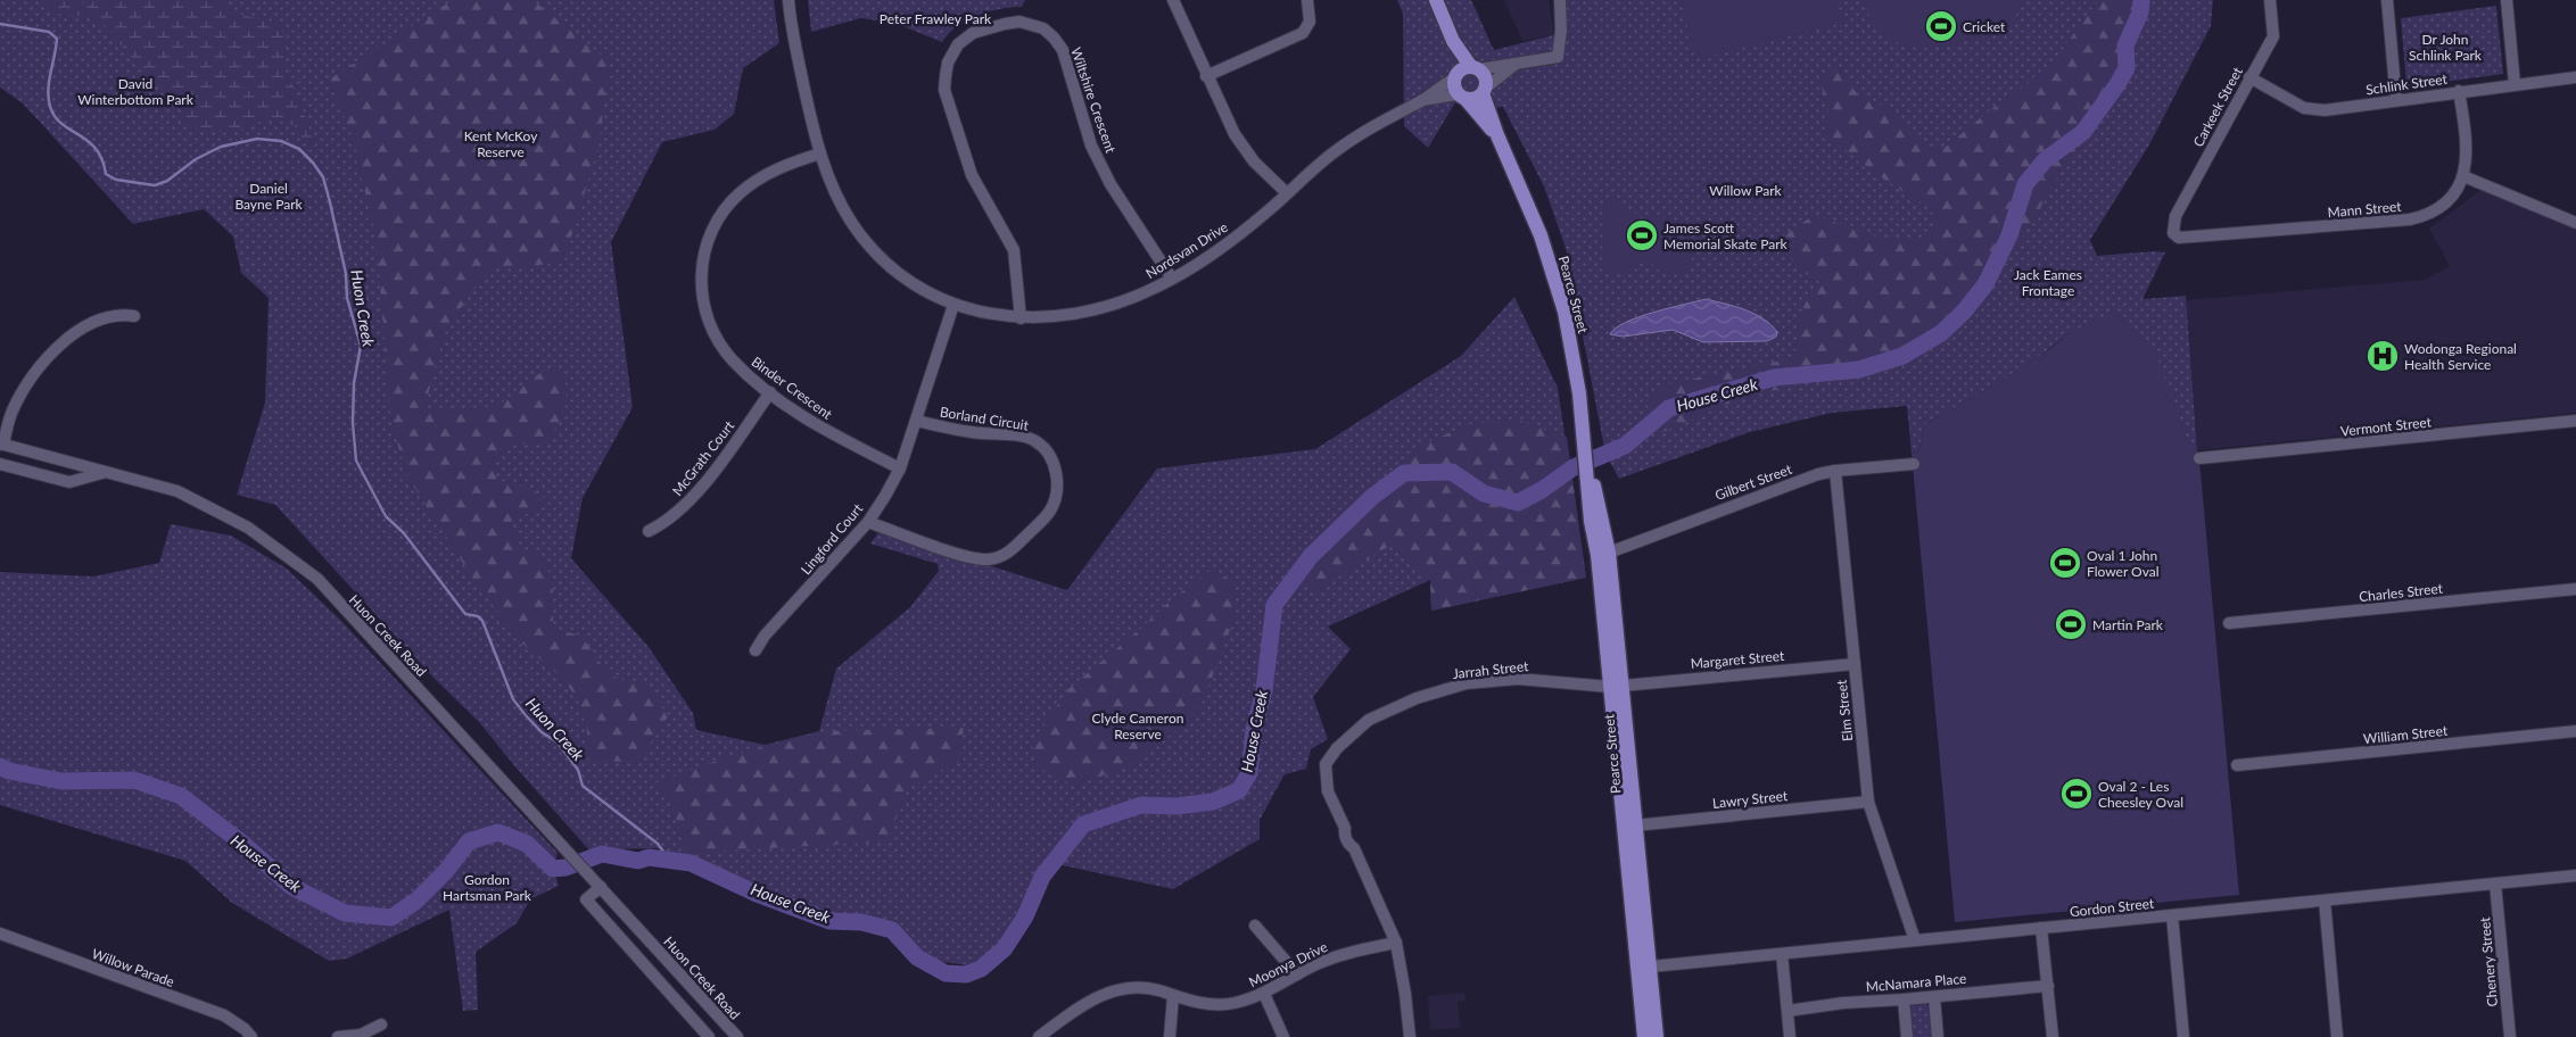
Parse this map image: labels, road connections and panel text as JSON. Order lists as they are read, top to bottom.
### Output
{
  "streets": {
    "main road": ["Pearce Street"],
    "street": [
      "Schlink Street",
      "Wiltshire Crescent",
      "Carkeek Street",
      "Mann Street",
      "Nordsvan Drive",
      "Binder Crescent",
      "Borland Circuit",
      "Vermont Street",
      "McGrath Court",
      "Gilbert Street",
      "Lingford Court",
      "Charles Street",
      "Huon Creek Road",
      "Margaret Street",
      "Jarrah Street",
      "Elm Street",
      "William Street",
      "Lawry Street",
      "Gordon Street",
      "Chenery Street",
      "Moonya Drive",
      "Willow Parade",
      "McNamara Place"
    ]
  },
  "crossings": [
    ["Schlink Street", "Carkeek Street"],
    ["Schlink Street", "Mann Street"],
    ["Wiltshire Crescent", "Nordsvan Drive"],
    ["Carkeek Street", "Mann Street"],
    ["Nordsvan Drive", "Pearce Street"],
    ["Nordsvan Drive", "Binder Crescent"],
    ["Nordsvan Drive", "Lingford Court"],
    ["Pearce Street", "Gilbert Street"],
    ["Pearce Street", "Margaret Street"],
    ["Pearce Street", "Jarrah Street"],
    ["Pearce Street", "Lawry Street"],
    ["Pearce Street", "Gordon Street"],
    ["Binder Crescent", "McGrath Court"],
    ["Binder Crescent", "Lingford Court"],
    ["Borland Circuit", "Lingford Court"],
    ["Gilbert Street", "Elm Street"],
    ["Margaret Street", "Jarrah Street"],
    ["Margaret Street", "Elm Street"],
    ["Jarrah Street", "Moonya Drive"],
    ["Elm Street", "Lawry Street"],
    ["Elm Street", "Gordon Street"],
    ["Gordon Street", "Chenery Street"]
  ],
  "water": ["Huon Creek", "House Creek"],
  "parks": [
    "Peter Frawley Park",
    "Dr John Schlink Park",
    "David Winterbottom Park",
    "Kent McKoy Reserve",
    "Daniel Bayne Park",
    "Willow Park",
    "Jack Eames Frontage",
    "Clyde Cameron Reserve",
    "Gordon Hartsman Park"
  ],
  "places": {
    "sports": [
      "Cricket",
      "James Scott Memorial Skate Park",
      "Oval 1 John Flower Oval",
      "Martin Park",
      "Oval 2 - Les Cheesley Oval"
    ],
    "hospital": ["Wodonga Regional Health Service"]
  }
}
